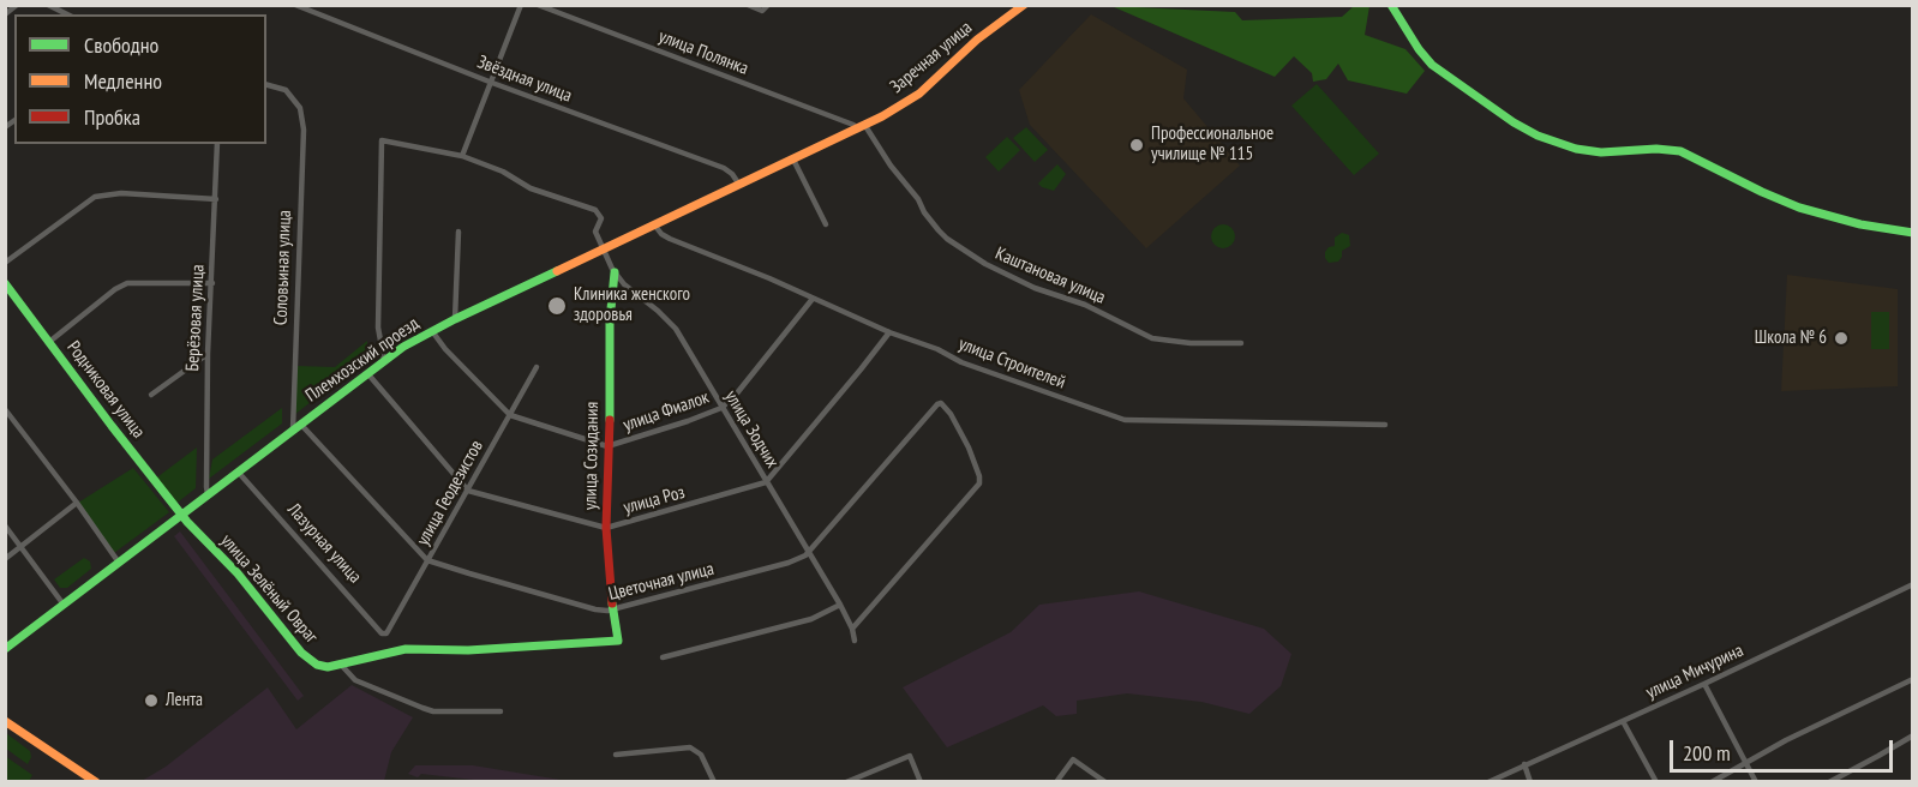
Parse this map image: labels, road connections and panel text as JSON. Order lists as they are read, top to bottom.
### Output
{
  "streets": {
    "main road": [
      "Заречная улица",
      "Племхозский проезд",
      "Родниковая улица",
      "улица Созидания",
      "улица Зелёный Овраг"
    ],
    "street": [
      "улица Полянка",
      "Звёздная улица",
      "Соловьиная улица",
      "Каштановая улица",
      "Берёзовая улица",
      "улица Строителей",
      "улица Фиалок",
      "улица Зодчих",
      "улица Геодезистов",
      "улица Роз",
      "Лазурная улица",
      "Цветочная улица",
      "улица Мичурина"
    ]
  },
  "crossings": [
    ["улица Полянка", "Заречная улица"],
    ["улица Полянка", "Каштановая улица"],
    ["улица Полянка", "Племхозский проезд"],
    ["Заречная улица", "Каштановая улица"],
    ["Заречная улица", "Племхозский проезд"],
    ["Звёздная улица", "Племхозский проезд"],
    ["Соловьиная улица", "Племхозский проезд"],
    ["Соловьиная улица", "Цветочная улица"],
    ["Каштановая улица", "Племхозский проезд"],
    ["Берёзовая улица", "Племхозский проезд"],
    ["Племхозский проезд", "улица Строителей"],
    ["Племхозский проезд", "Родниковая улица"],
    ["Племхозский проезд", "улица Фиалок"],
    ["Племхозский проезд", "улица Зодчих"],
    ["Племхозский проезд", "Лазурная улица"],
    ["Племхозский проезд", "Цветочная улица"],
    ["Племхозский проезд", "улица Зелёный Овраг"],
    ["улица Строителей", "улица Фиалок"],
    ["Родниковая улица", "улица Зелёный Овраг"],
    ["улица Фиалок", "улица Зодчих"],
    ["улица Фиалок", "улица Созидания"],
    ["улица Фиалок", "улица Геодезистов"],
    ["улица Зодчих", "улица Созидания"],
    ["улица Зодчих", "улица Роз"],
    ["улица Зодчих", "Цветочная улица"],
    ["улица Созидания", "улица Роз"],
    ["улица Созидания", "Цветочная улица"],
    ["улица Созидания", "улица Зелёный Овраг"],
    ["улица Геодезистов", "улица Роз"],
    ["улица Геодезистов", "Лазурная улица"],
    ["улица Геодезистов", "Цветочная улица"]
  ],
  "places": [
    "Профессиональное училище № 115",
    "Клиника женского здоровья",
    "Школа № 6",
    "Лента"
  ],
  "legend": ["Свободно", "Медленно", "Пробка"],
  "scale_bar": "200 m"
}
